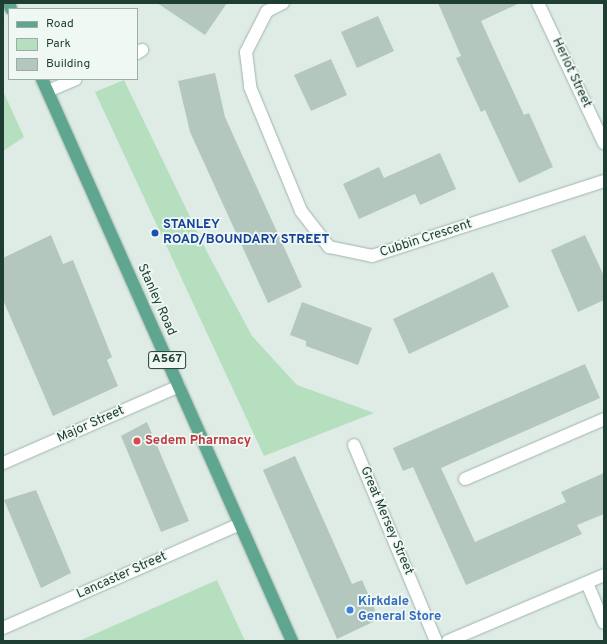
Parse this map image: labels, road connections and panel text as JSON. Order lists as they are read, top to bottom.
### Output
{
  "streets": {
    "main road": ["Stanley Road", "A567"],
    "street": [
      "Heriot Street",
      "Cubbin Crescent",
      "Major Street",
      "Great Mersey Street",
      "Lancaster Street"
    ]
  },
  "crossings": [
    ["Stanley Road", "Major Street"],
    ["Stanley Road", "Lancaster Street"]
  ],
  "places": ["STANLEY ROAD/BOUNDARY STREET", "Sedem Pharmacy", "Kirkdale General Store"],
  "legend": ["Road", "Park", "Building"]
}
